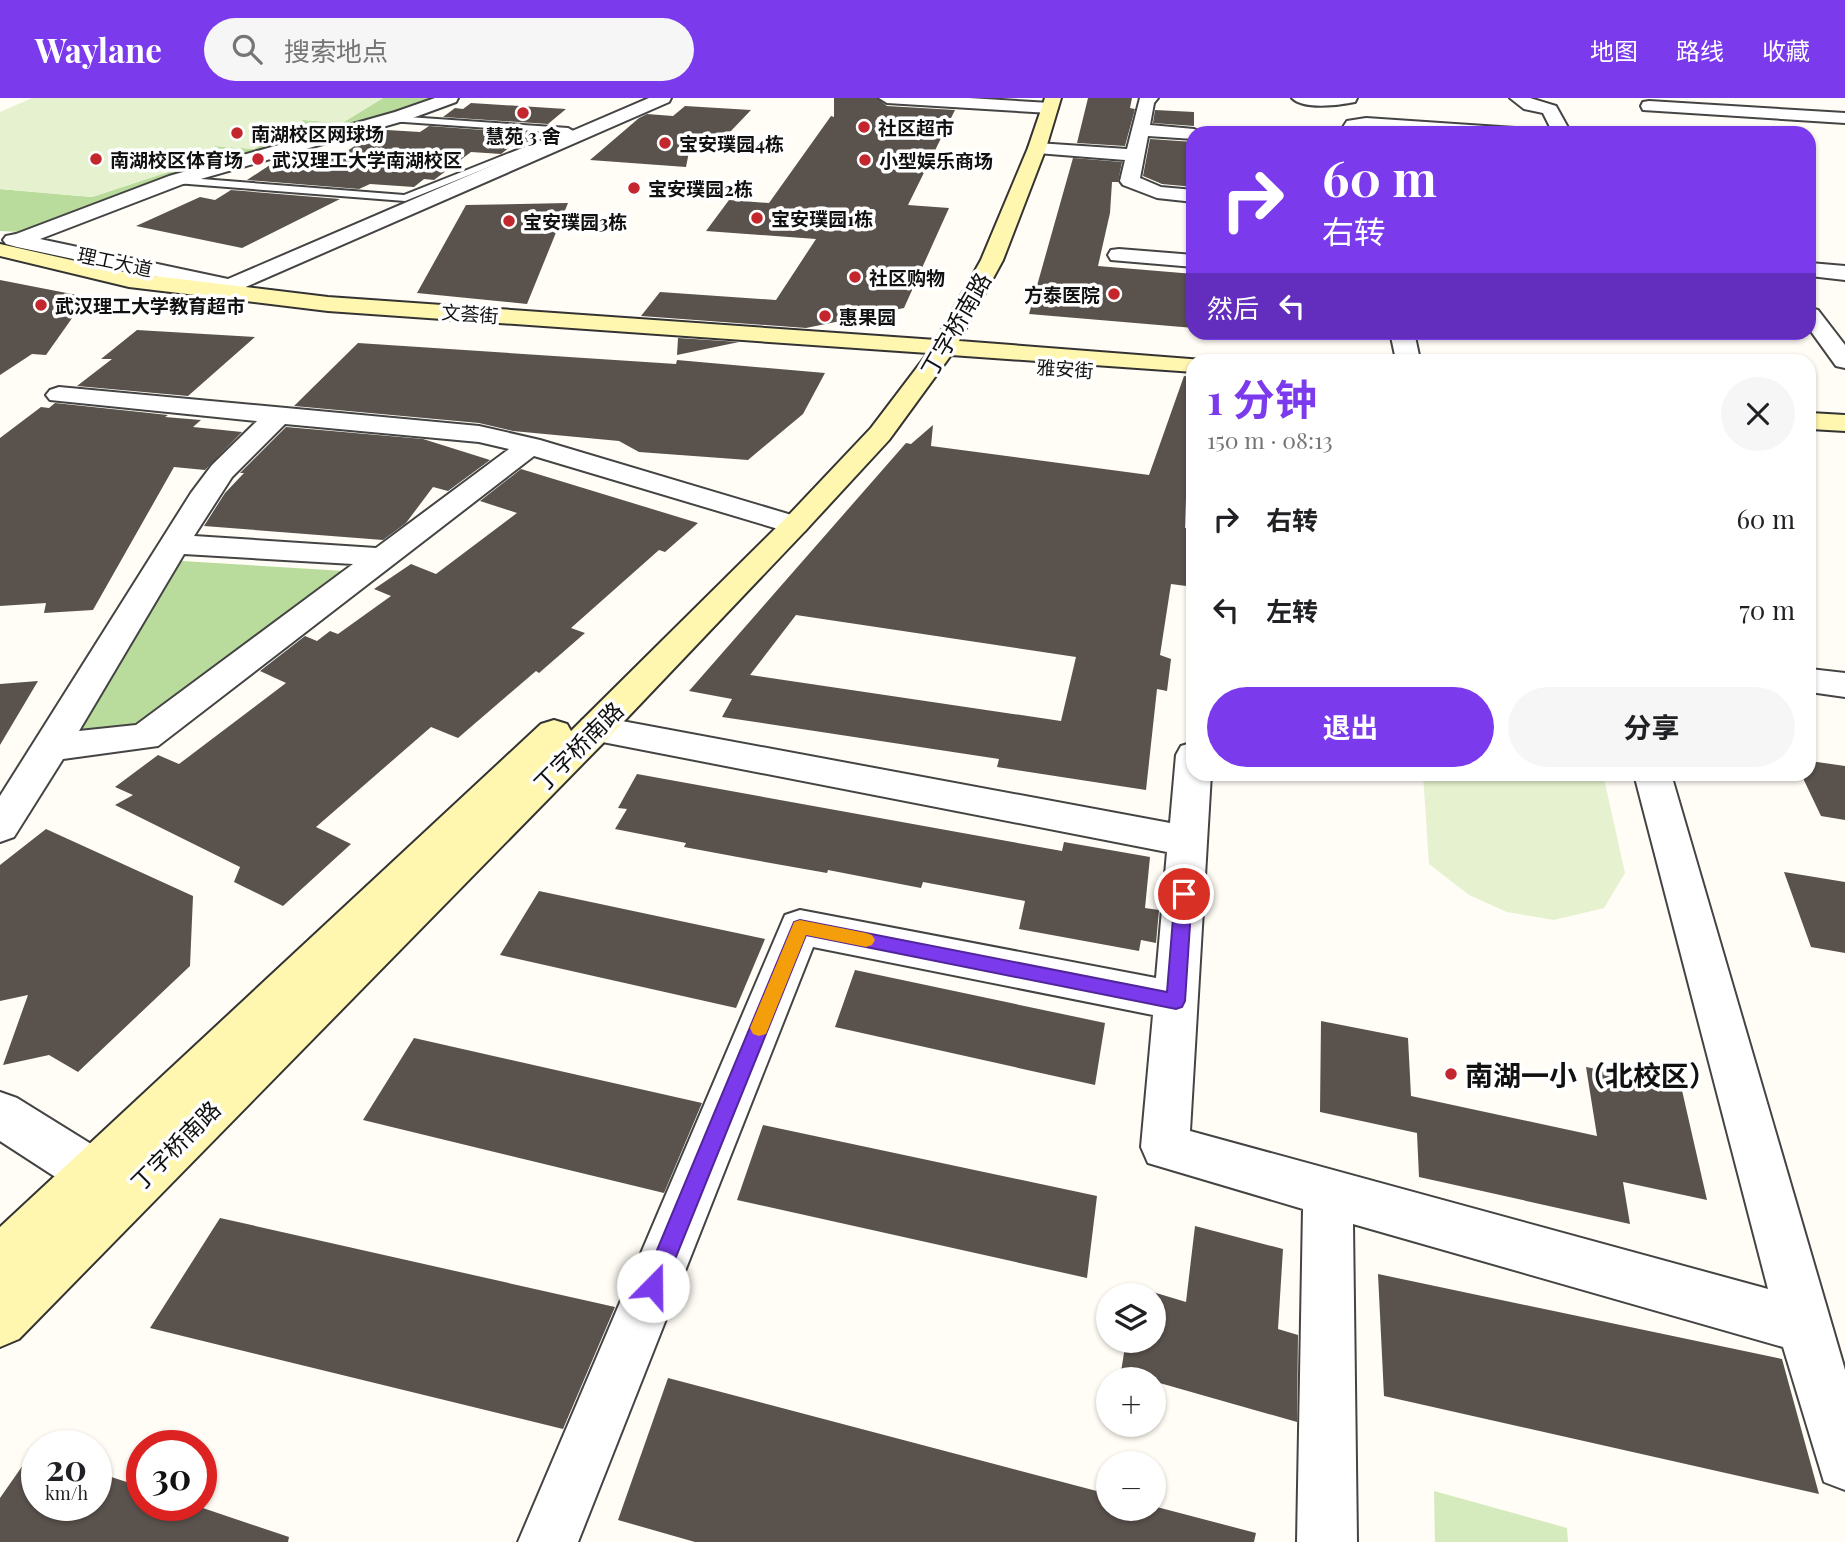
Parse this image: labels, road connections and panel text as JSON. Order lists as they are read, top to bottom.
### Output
{
  "streets": {
    "main road": ["文荟街", "丁字桥南路", "雅安街"],
    "street": ["理工大道"]
  },
  "crossings": [
    ["理工大道", "文荟街"],
    ["文荟街", "丁字桥南路"],
    ["文荟街", "雅安街"],
    ["丁字桥南路", "雅安街"]
  ],
  "places": [
    "慧苑 3 舍",
    "社区超市",
    "南湖校区网球场",
    "宝安璞园4栋",
    "南湖校区体育场",
    "武汉理工大学南湖校区",
    "小型娱乐商场",
    "宝安璞园2栋",
    "宝安璞园1栋",
    "宝安璞园3栋",
    "社区购物",
    "方泰医院",
    "武汉理工大学教育超市",
    "惠果园",
    "南湖一小（北校区）"
  ],
  "page": {
    "header": "Waylane",
    "search": "搜索地点",
    "nav": ["地图", "路线", "收藏"],
    "turn": ["60 m", "右转"],
    "then": "然后",
    "heading": ["1 分钟", "150 m · 08:13"],
    "list": [
      {
        "name": "右转",
        "value": "60 m"
      },
      {
        "name": "左转",
        "value": "70 m"
      }
    ],
    "buttons": ["退出", "分享"],
    "map_buttons": ["+", "−"],
    "speed": "20 km/h",
    "limit": "30"
  }
}
